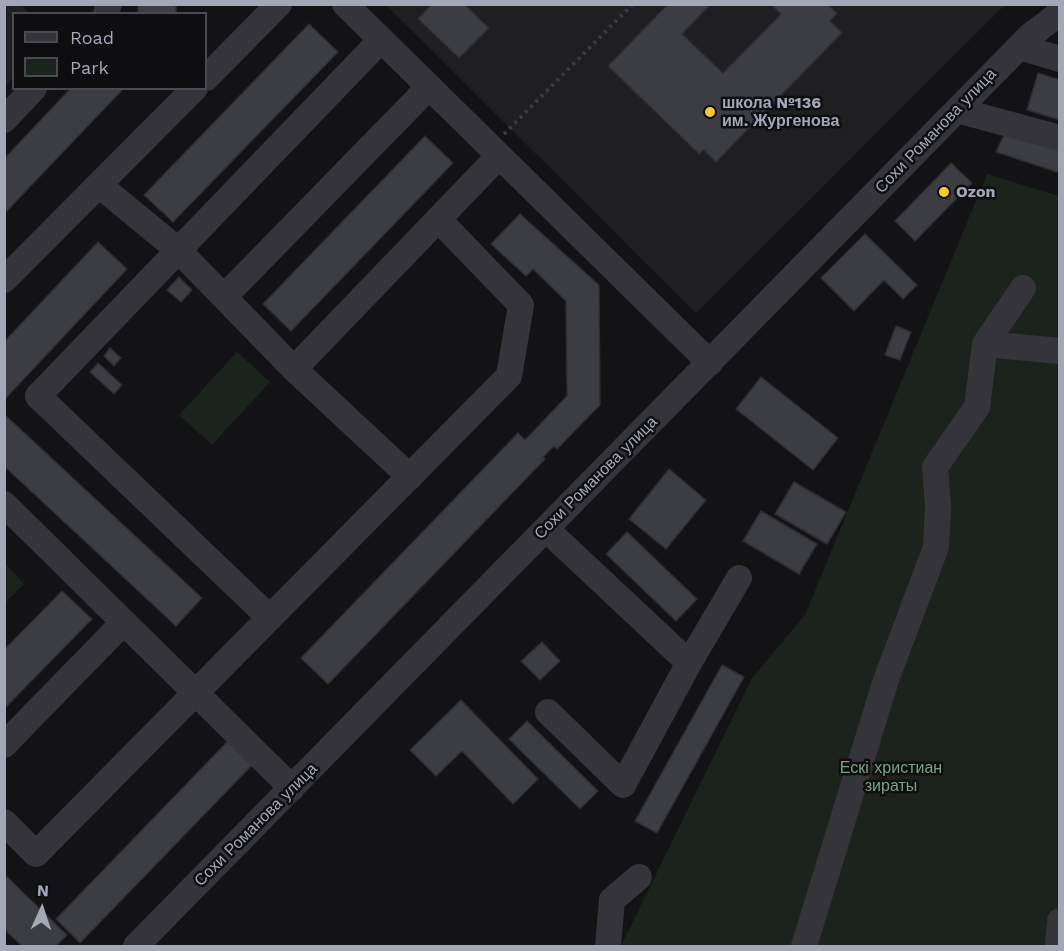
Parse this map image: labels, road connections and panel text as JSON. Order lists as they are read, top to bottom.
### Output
{
  "streets": {
    "street": ["Сохи Романова улица"]
  },
  "parks": ["Ескі христиан зираты"],
  "places": ["школа №136 им. Жургенова", "Ozon"],
  "legend": ["Road", "Park"],
  "north": "top"
}
